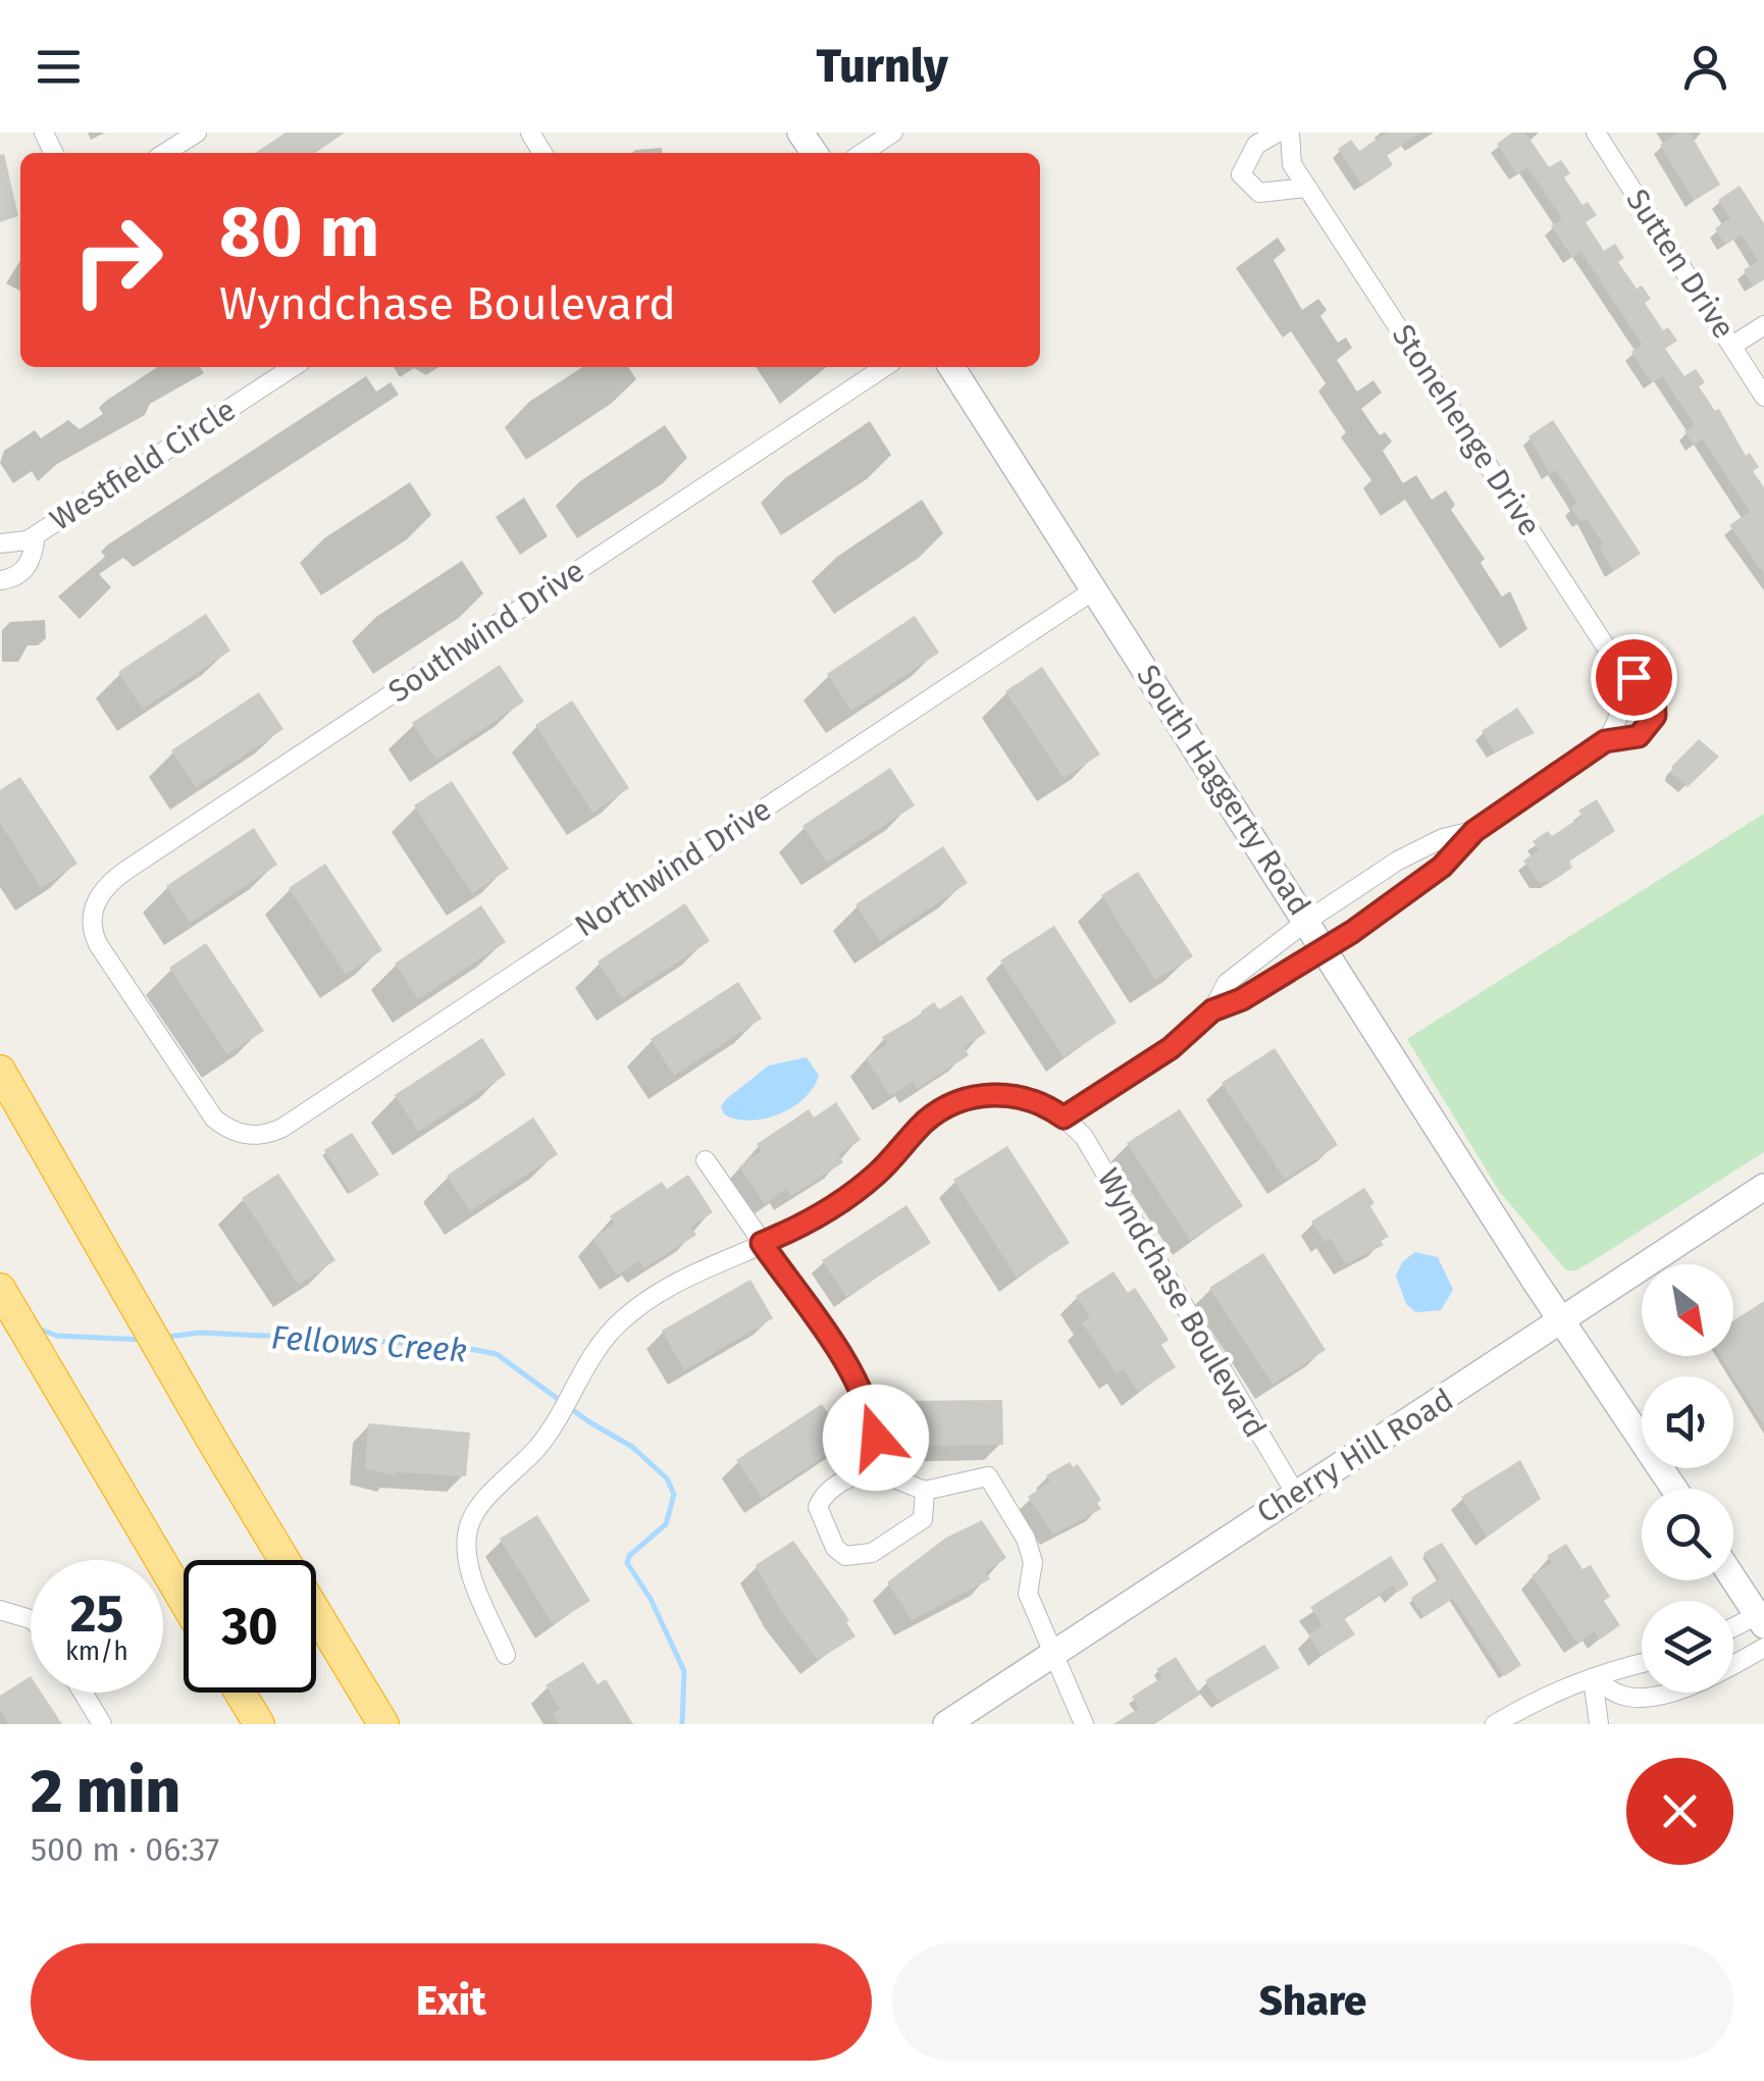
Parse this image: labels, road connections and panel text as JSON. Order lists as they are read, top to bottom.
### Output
{
  "streets": {
    "main road": ["South Haggerty Road", "Cherry Hill Road"],
    "street": [
      "Sutten Drive",
      "Stonehenge Drive",
      "Westfield Circle",
      "Southwind Drive",
      "Northwind Drive",
      "Wyndchase Boulevard"
    ]
  },
  "crossings": [
    ["Stonehenge Drive", "South Haggerty Road"],
    ["Southwind Drive", "Northwind Drive"],
    ["South Haggerty Road", "Northwind Drive"],
    ["South Haggerty Road", "Cherry Hill Road"],
    ["Wyndchase Boulevard", "Cherry Hill Road"]
  ],
  "water": ["Fellows Creek"],
  "north": "bottom right",
  "page": {
    "header": "Turnly",
    "turn": ["80 m", "Wyndchase Boulevard"],
    "speed": "25 km/h",
    "limit": "30",
    "heading": ["2 min", "500 m · 06:37"],
    "buttons": ["Exit", "Share"]
  }
}
